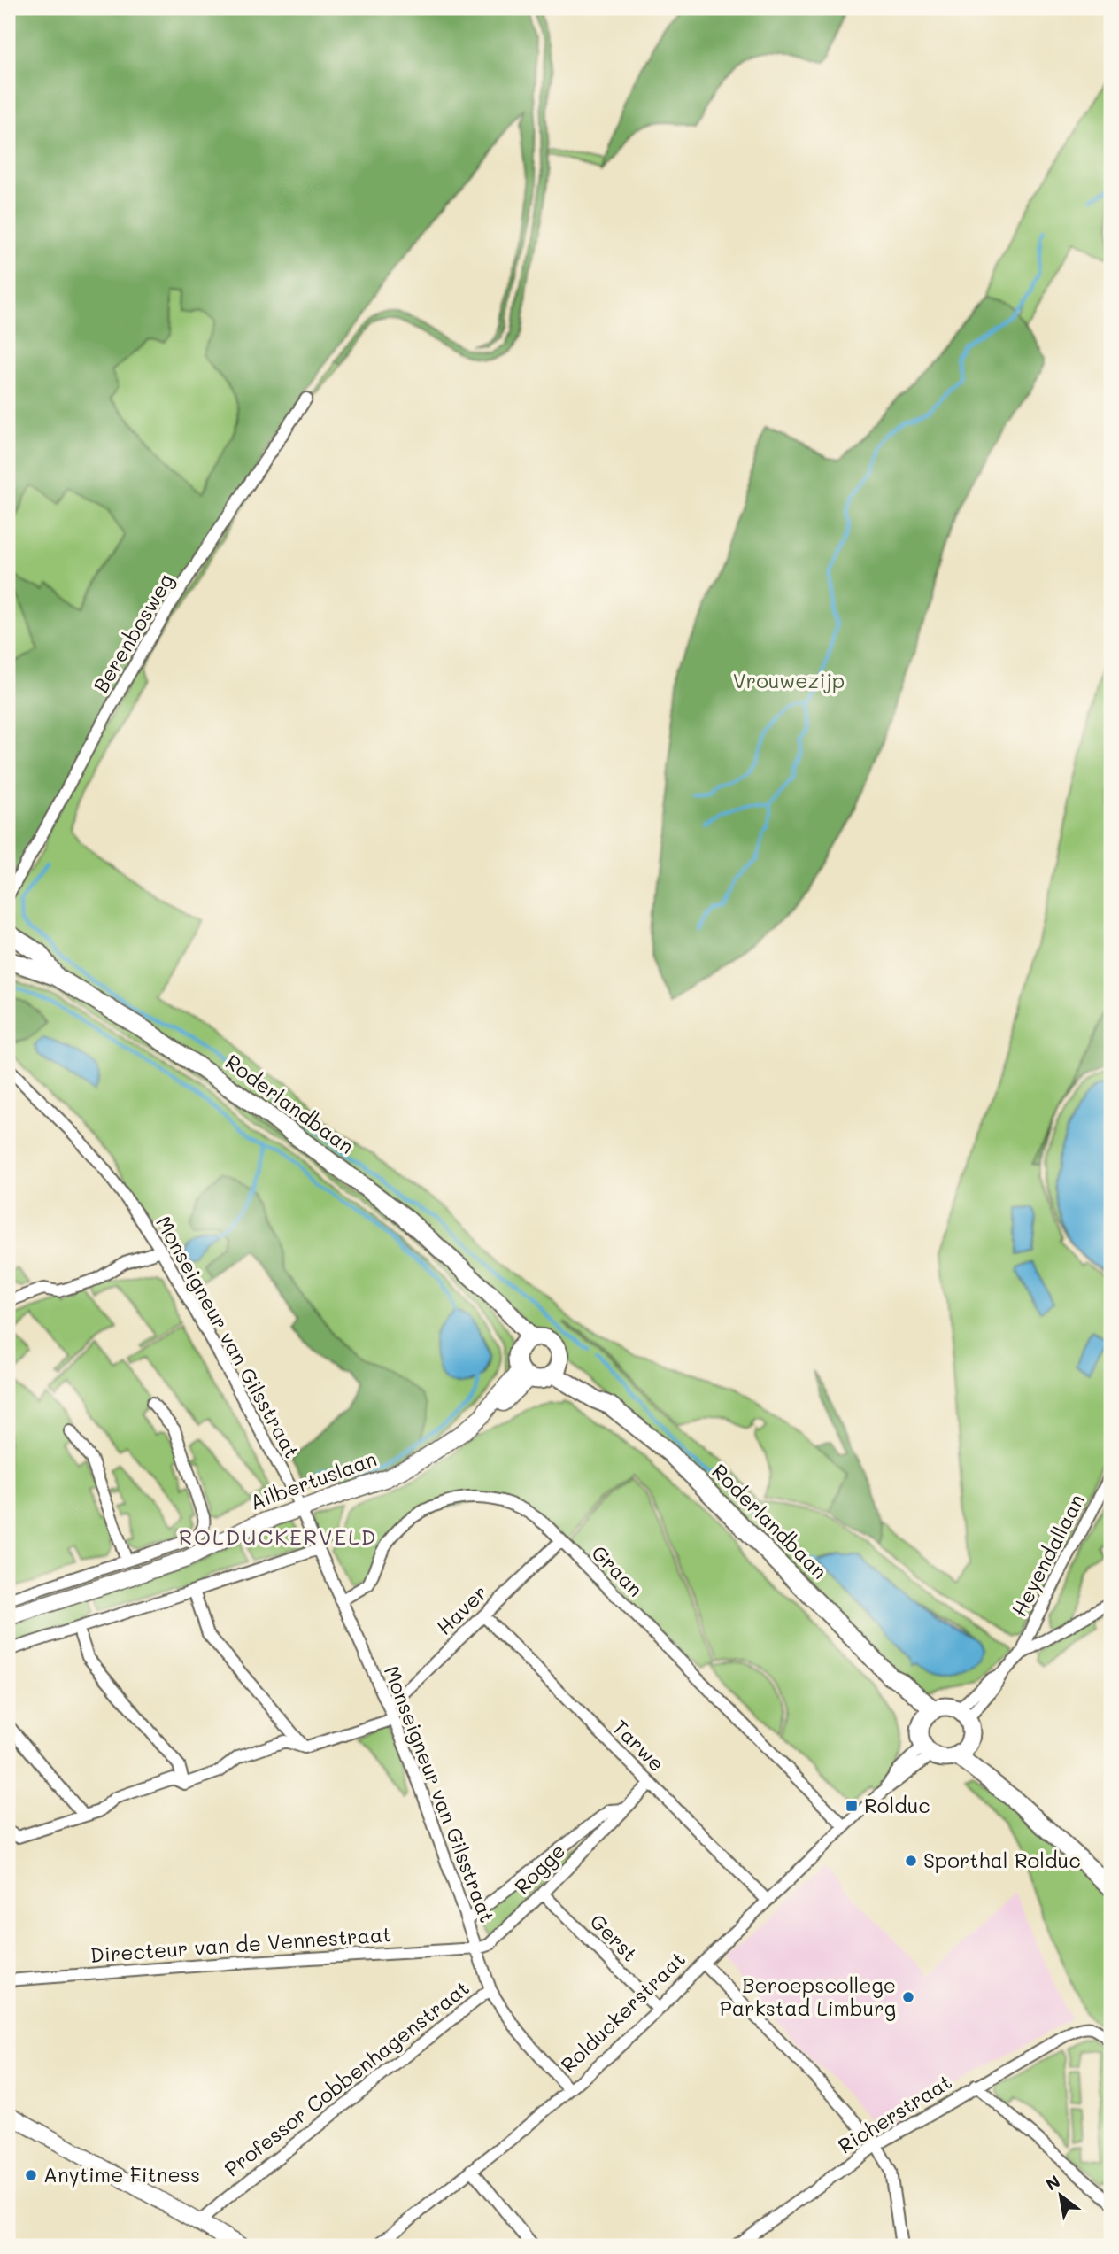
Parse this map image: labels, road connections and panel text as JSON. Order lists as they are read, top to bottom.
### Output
{
  "streets": {
    "main road": ["Roderlandbaan", "Ailbertuslaan"],
    "street": [
      "Berenbosweg",
      "Monseigneur van Gilsstraat",
      "Heyendallaan",
      "Graan",
      "Haver",
      "Tarwe",
      "Rogge",
      "Gerst",
      "Directeur van de Vennestraat",
      "Rolduckerstraat",
      "Professor Cobbenhagenstraat",
      "Richerstraat"
    ]
  },
  "crossings": [
    ["Roderlandbaan", "Ailbertuslaan"],
    ["Roderlandbaan", "Rolduckerstraat"],
    ["Monseigneur van Gilsstraat", "Ailbertuslaan"],
    ["Monseigneur van Gilsstraat", "Graan"],
    ["Monseigneur van Gilsstraat", "Haver"],
    ["Monseigneur van Gilsstraat", "Rogge"],
    ["Monseigneur van Gilsstraat", "Directeur van de Vennestraat"],
    ["Monseigneur van Gilsstraat", "Rolduckerstraat"],
    ["Monseigneur van Gilsstraat", "Professor Cobbenhagenstraat"],
    ["Graan", "Haver"],
    ["Graan", "Rolduckerstraat"],
    ["Haver", "Tarwe"],
    ["Tarwe", "Rogge"],
    ["Tarwe", "Rolduckerstraat"],
    ["Rogge", "Gerst"],
    ["Rogge", "Directeur van de Vennestraat"],
    ["Gerst", "Rolduckerstraat"]
  ],
  "districts": ["ROLDUCKERVELD"],
  "parks": ["Vrouwezijp"],
  "places": {
    "transit": ["Rolduc"],
    "other": ["Sporthal Rolduc", "Beroepscollege Parkstad Limburg", "Anytime Fitness"]
  },
  "north": "top left"
}
